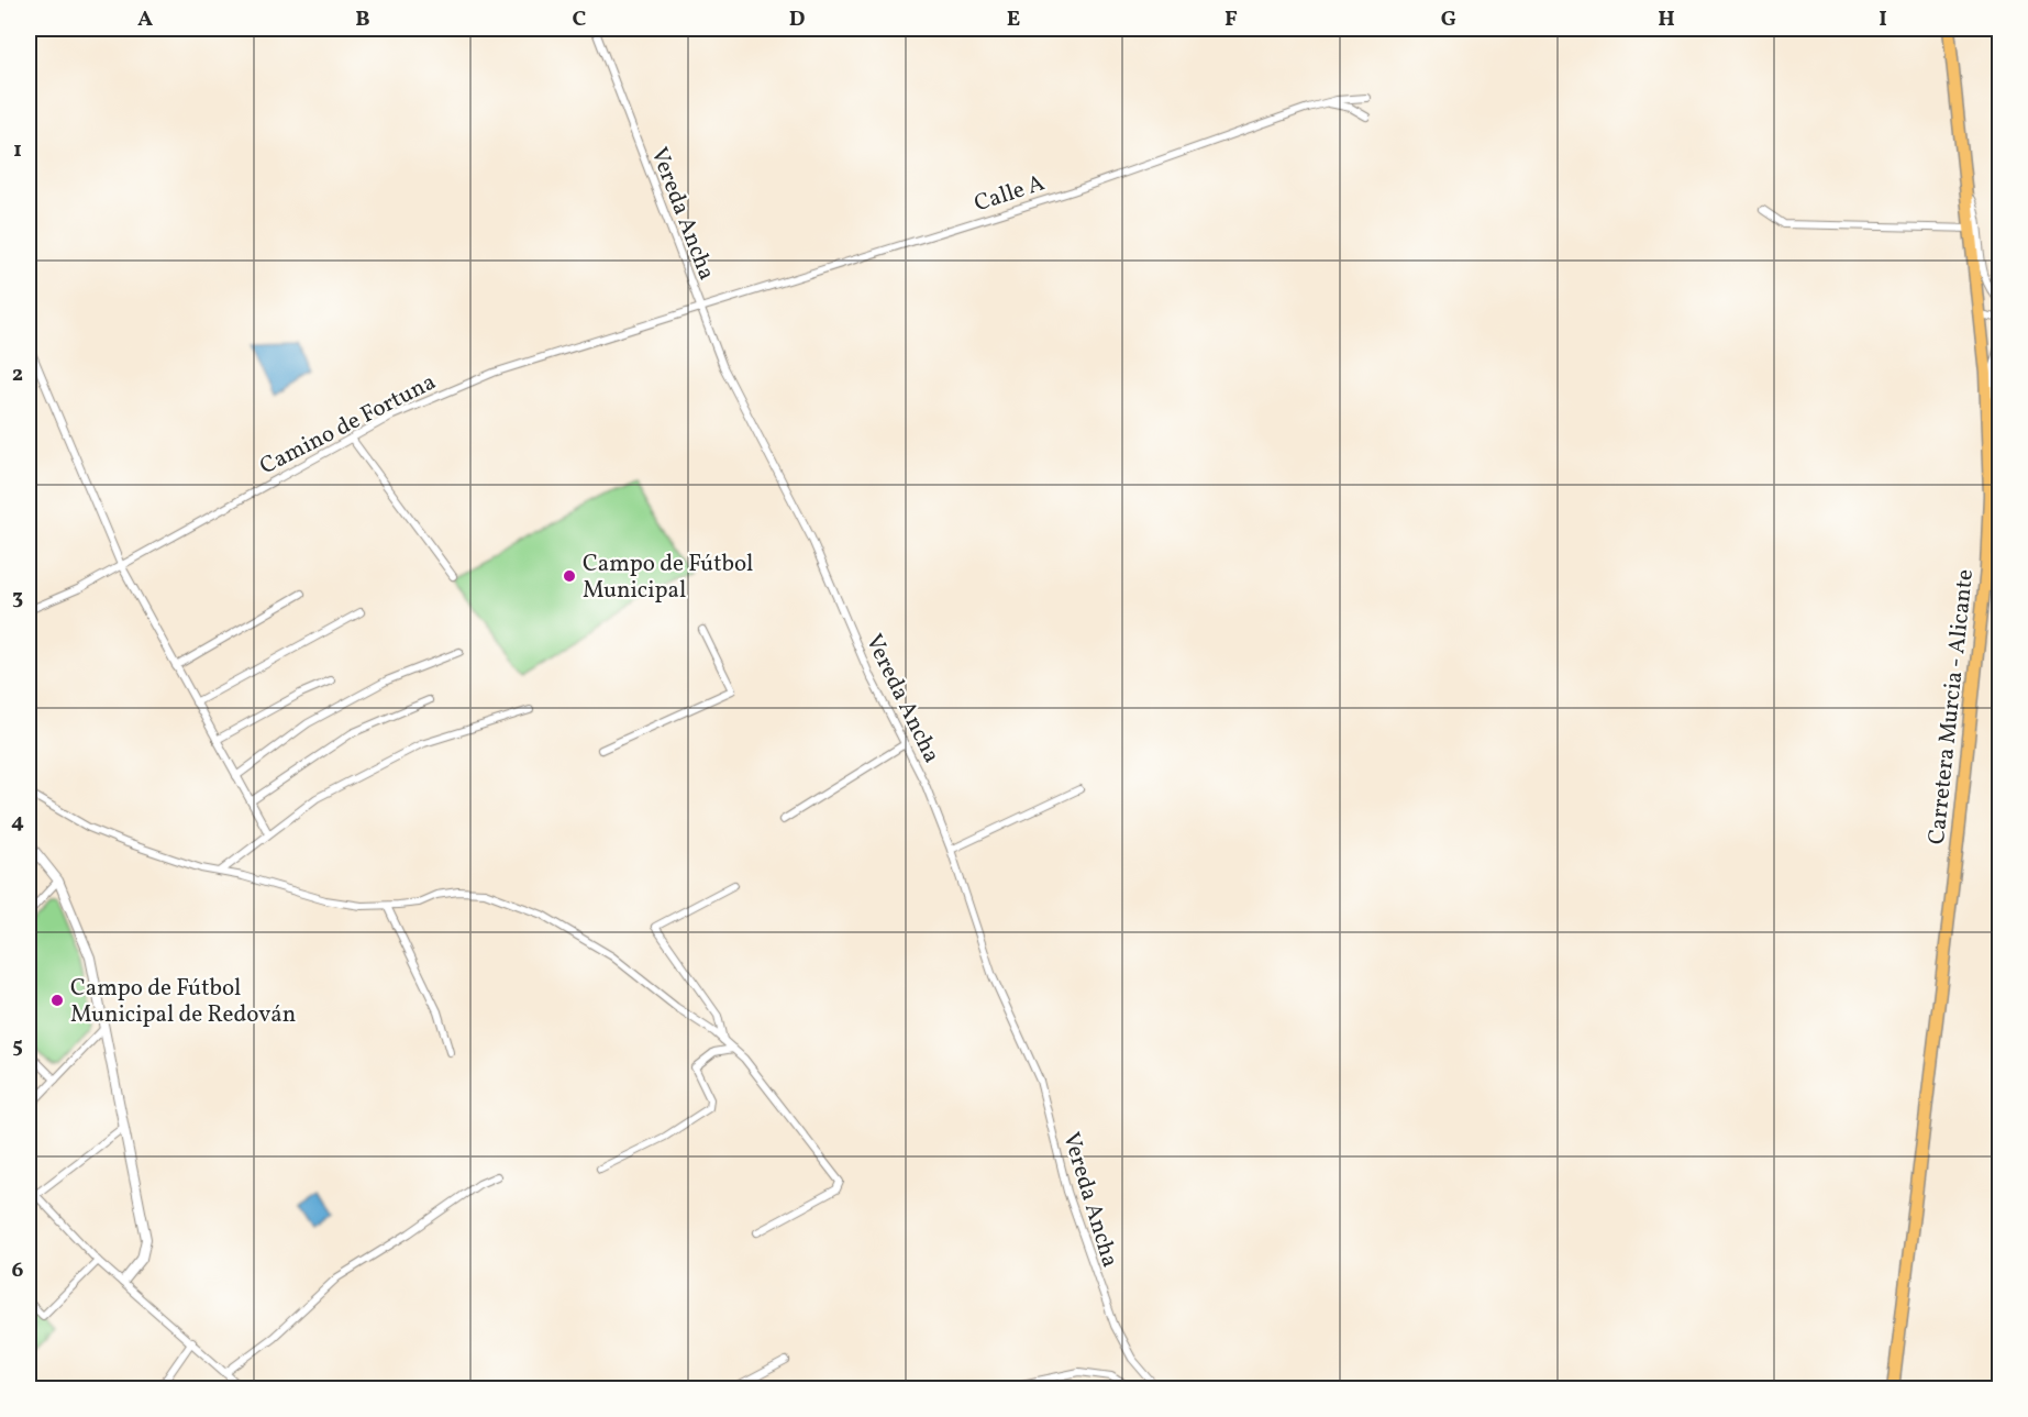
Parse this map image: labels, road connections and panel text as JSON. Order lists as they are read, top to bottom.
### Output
{
  "streets": {
    "highway": ["Carretera Murcia - Alicante"],
    "street": ["Calle A", "Vereda Ancha", "Camino de Fortuna"]
  },
  "crossings": [
    ["Calle A", "Vereda Ancha"],
    ["Calle A", "Camino de Fortuna"],
    ["Vereda Ancha", "Camino de Fortuna"]
  ],
  "places": ["Campo de Fútbol Municipal", "Campo de Fútbol Municipal de Redován"],
  "grid": {
    "columns": [
      "A",
      "B",
      "C",
      "D",
      "E",
      "F",
      "G",
      "H",
      "I"
    ],
    "rows": [
      "1",
      "2",
      "3",
      "4",
      "5",
      "6"
    ]
  }
}
